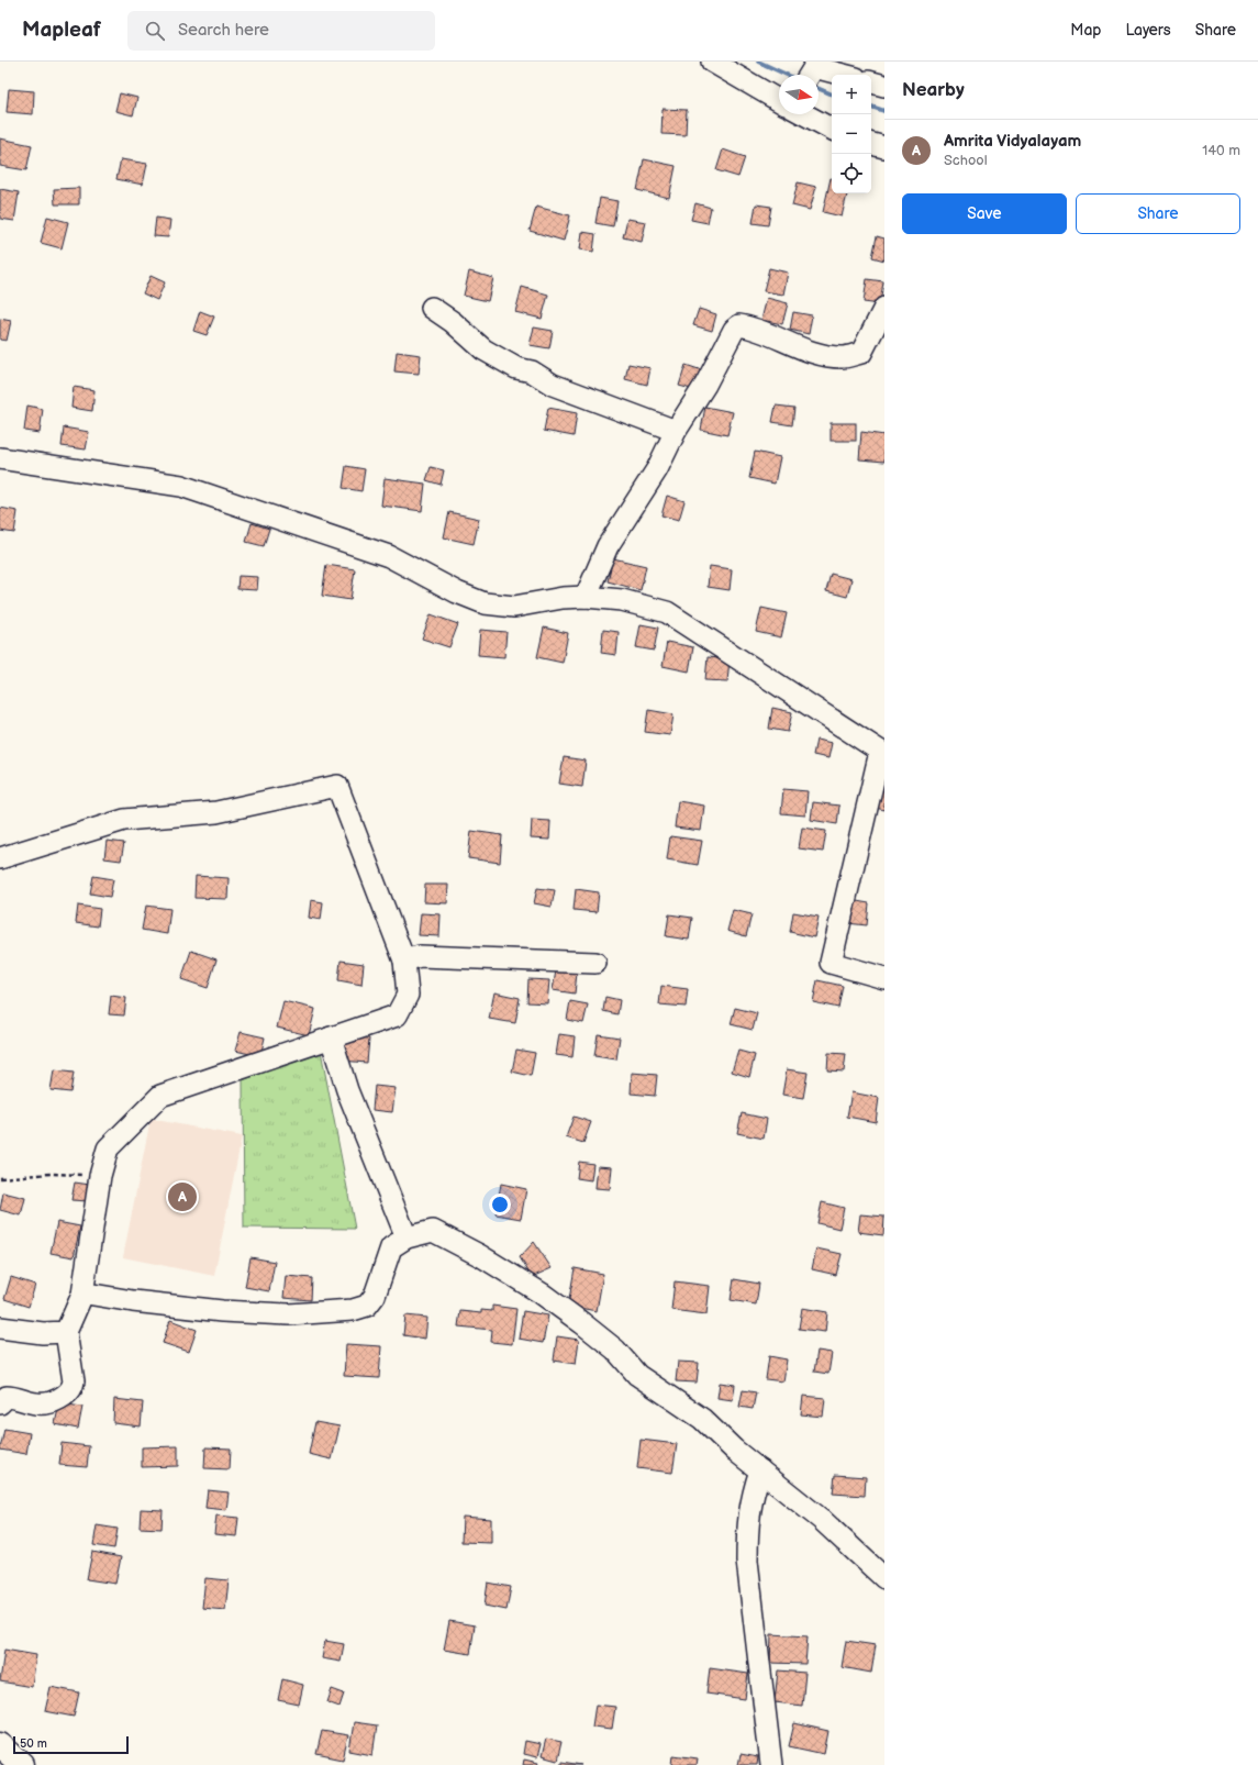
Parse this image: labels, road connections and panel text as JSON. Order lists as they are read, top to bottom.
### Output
{
  "scale_bar": "50 m",
  "north": "right",
  "page": {
    "header": "Mapleaf",
    "search": "Search here",
    "nav": ["Map", "Layers", "Share"],
    "heading": "Nearby",
    "map_buttons": ["+", "−"],
    "list": [
      {
        "mark": "A",
        "name": "Amrita Vidyalayam",
        "note": "School",
        "value": "140 m"
      }
    ],
    "buttons": ["Save", "Share"],
    "pins": "A",
    "scale": "50 m"
  }
}
